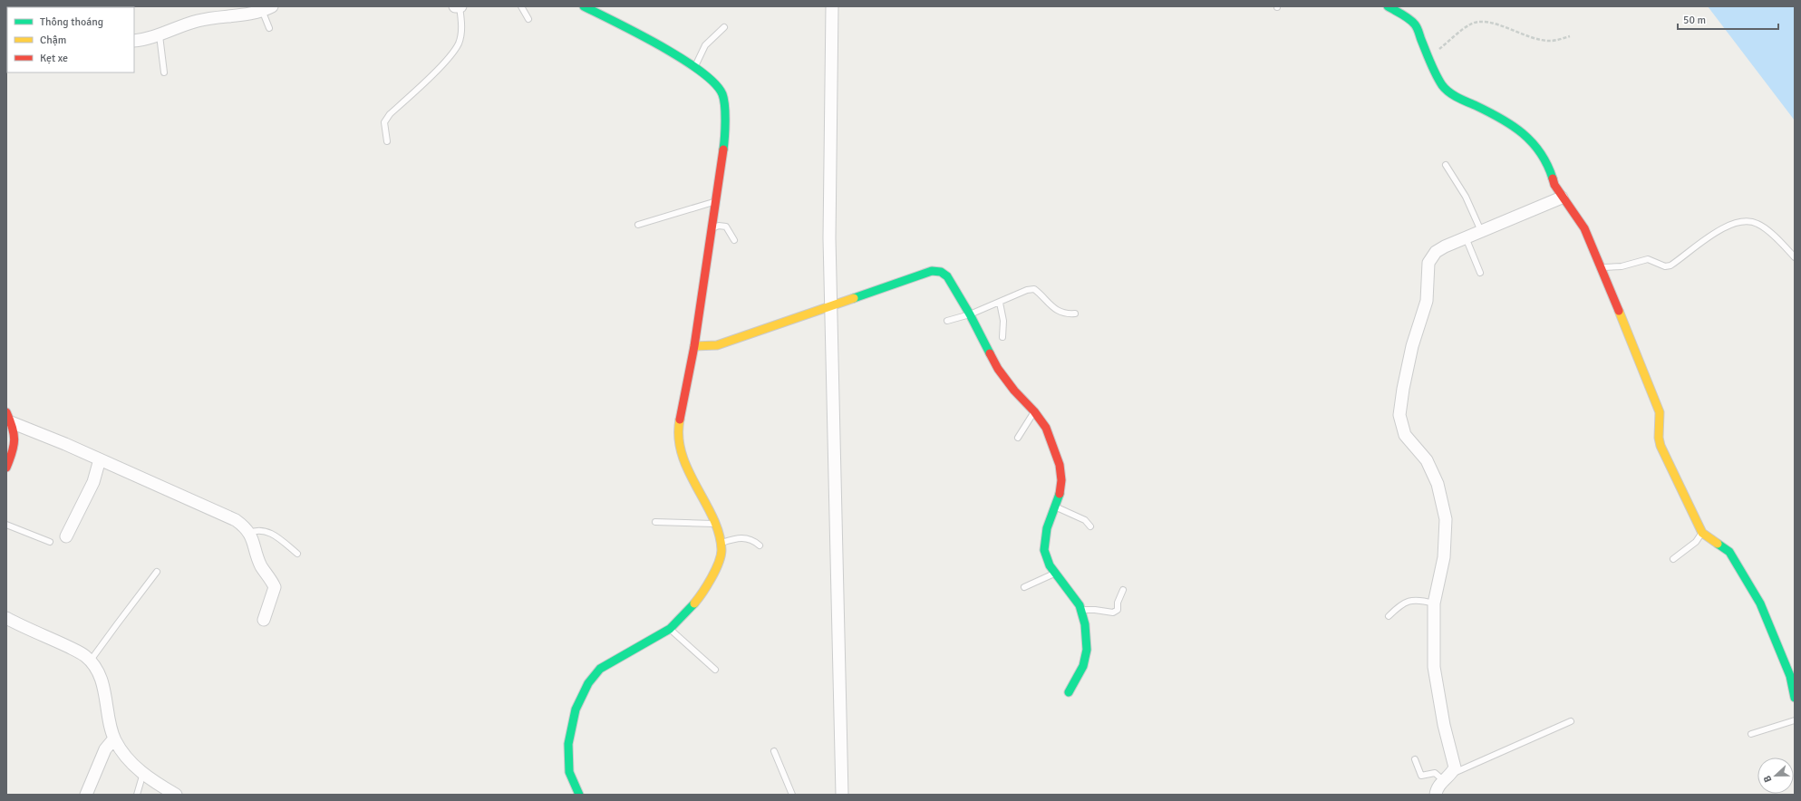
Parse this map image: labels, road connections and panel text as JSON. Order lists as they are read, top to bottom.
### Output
{
  "legend": ["Thông thoáng", "Chậm", "Kẹt xe"],
  "scale_bar": "50 m",
  "north": "left"
}
